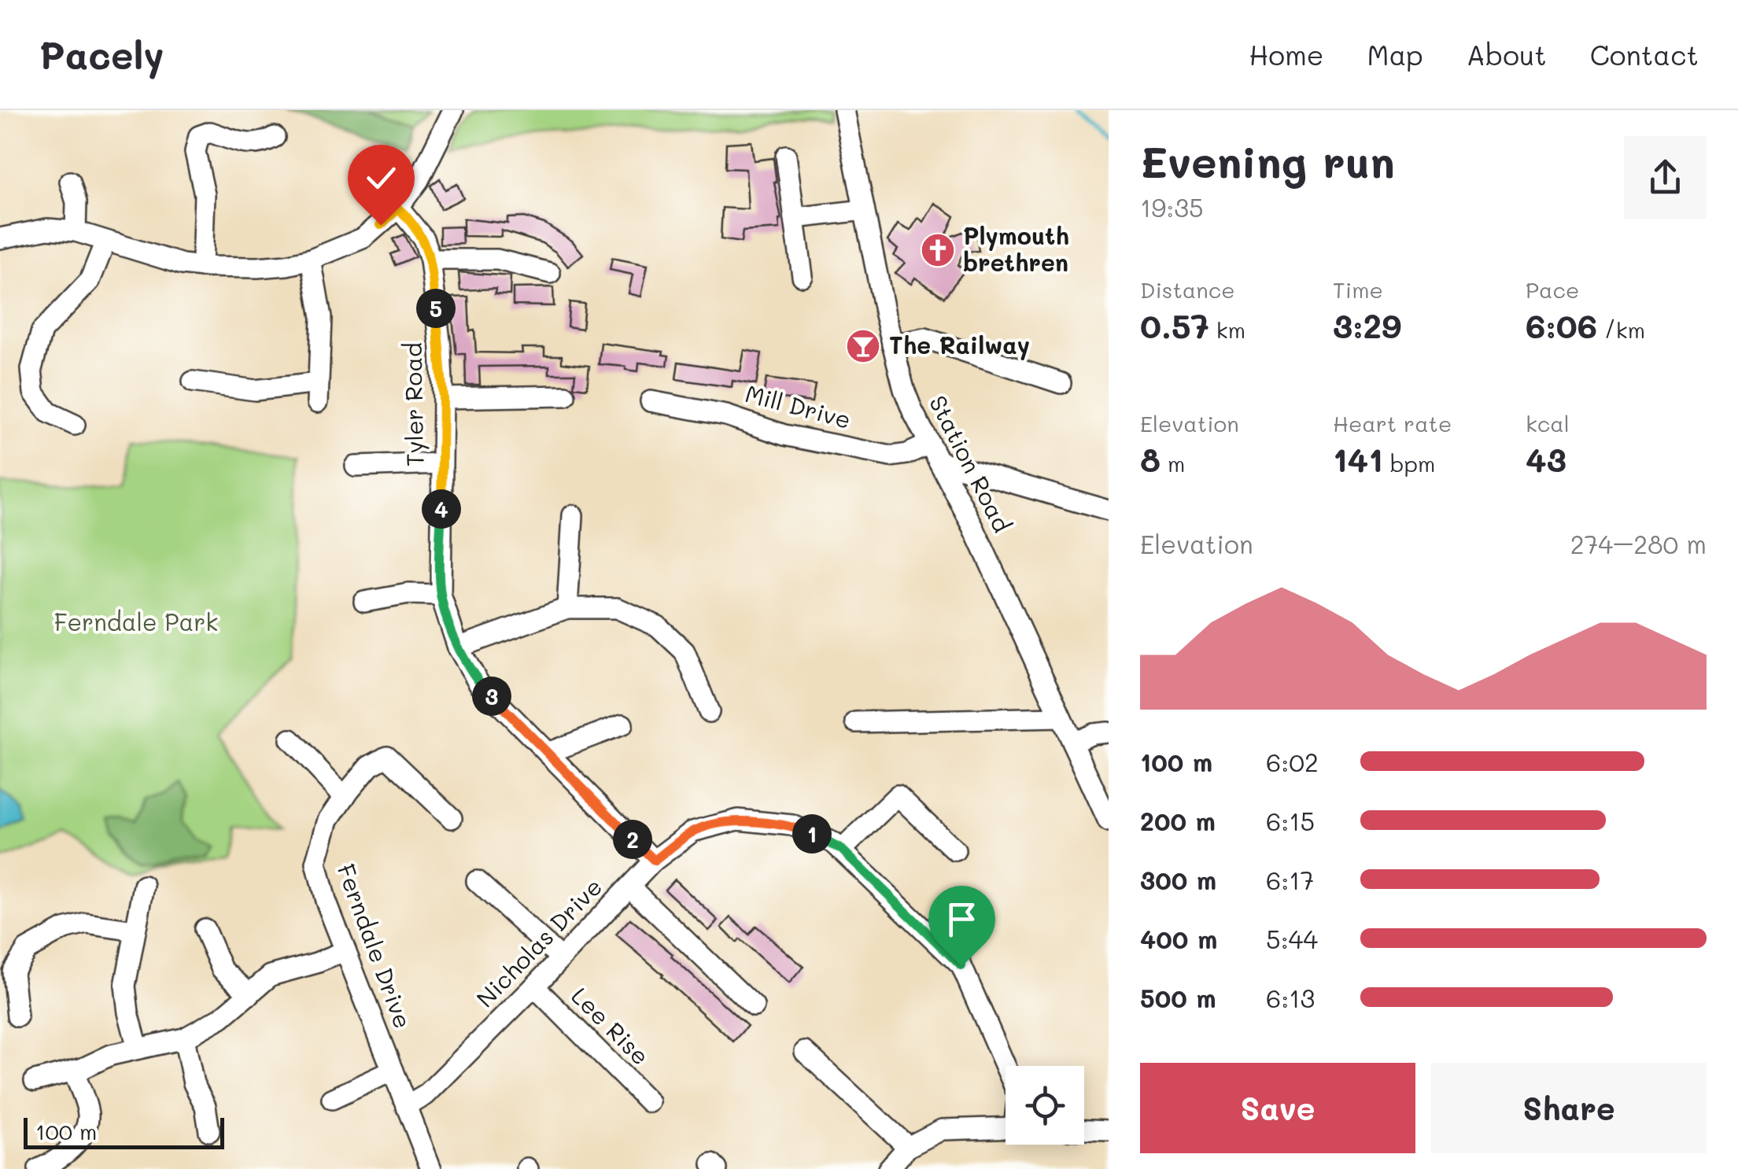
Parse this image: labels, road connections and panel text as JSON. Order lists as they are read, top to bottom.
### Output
{
  "streets": {
    "street": [
      "Tyler Road",
      "Mill Drive",
      "Station Road",
      "Nicholas Drive",
      "Ferndale Drive",
      "Lee Rise"
    ]
  },
  "crossings": [
    ["Tyler Road", "Nicholas Drive"],
    ["Mill Drive", "Station Road"],
    ["Nicholas Drive", "Ferndale Drive"],
    ["Nicholas Drive", "Lee Rise"]
  ],
  "parks": ["Ferndale Park"],
  "places": {
    "church": ["Plymouth brethren"],
    "bar": ["The Railway"]
  },
  "scale_bar": "100 m",
  "page": {
    "header": "Pacely",
    "nav": [
      "Home",
      "Map",
      "About",
      "Contact"
    ],
    "heading": ["Evening run", "19:35"],
    "stats": [
      ["Distance", "0.57 km"],
      ["Time", "3:29"],
      ["Pace", "6:06 /km"],
      ["Elevation", "8 m"],
      ["Heart rate", "141 bpm"],
      ["kcal", "43"]
    ],
    "pins": [
      "5",
      "4",
      "3",
      "1",
      "2"
    ],
    "chart": ["Elevation", "274–280 m"],
    "list": [
      {
        "name": "100 m",
        "note": "6:02"
      },
      {
        "name": "200 m",
        "note": "6:15"
      },
      {
        "name": "300 m",
        "note": "6:17"
      },
      {
        "name": "400 m",
        "note": "5:44"
      },
      {
        "name": "500 m",
        "note": "6:13"
      }
    ],
    "buttons": ["Save", "Share"],
    "scale": "100 m"
  }
}
